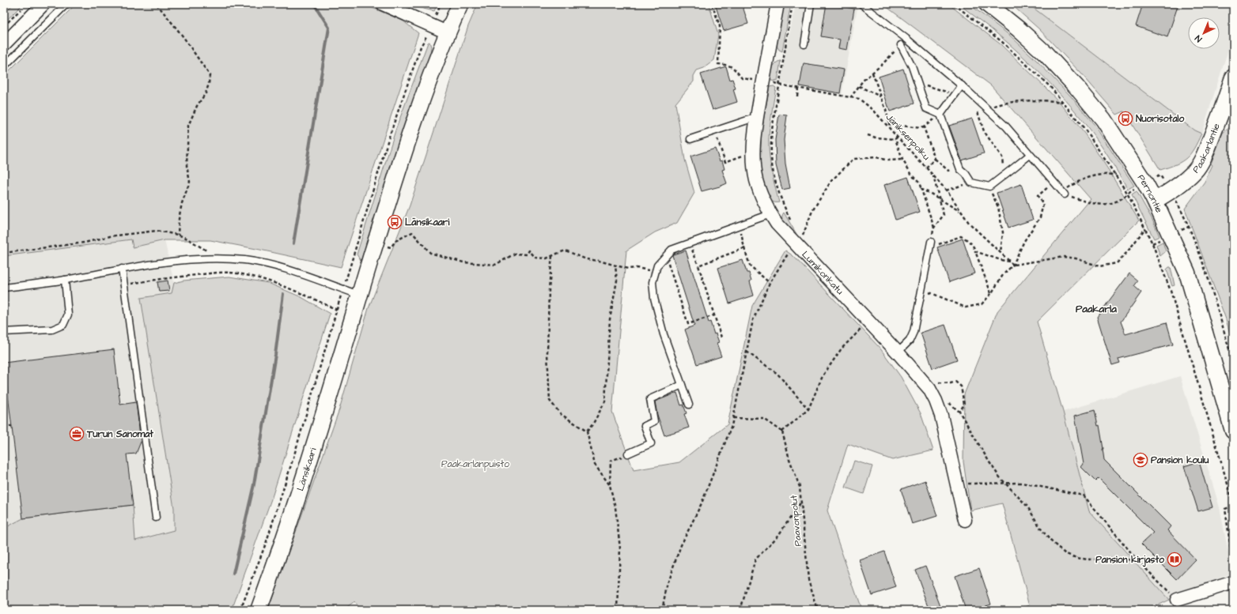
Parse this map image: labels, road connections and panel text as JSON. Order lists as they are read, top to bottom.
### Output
{
  "streets": {
    "street": [
      "Paakarlantie",
      "Pernontie",
      "Lumikonkatu",
      "Länsikaari"
    ],
    "path": ["Jäniksenpolku", "Paavonpolut"]
  },
  "crossings": [
    ["Jäniksenpolku", "Lumikonkatu"],
    ["Paakarlantie", "Pernontie"]
  ],
  "districts": ["Paakarla"],
  "parks": ["Paakarlanpuisto"],
  "places": {
    "bus stop": ["Nuorisotalo", "Länsikaari"],
    "office": ["Turun Sanomat"],
    "school or university": ["Pansion koulu"],
    "library": ["Pansion kirjasto"]
  },
  "north": "bottom left"
}
